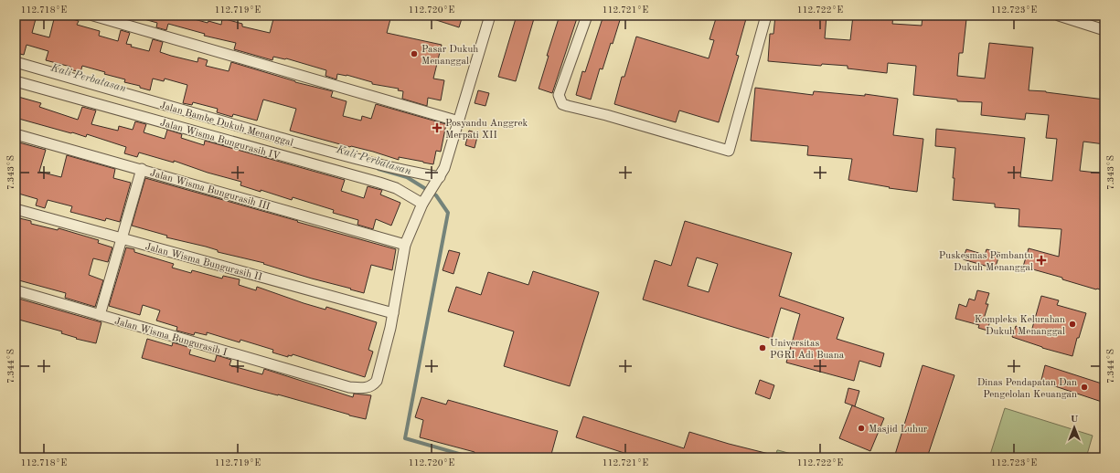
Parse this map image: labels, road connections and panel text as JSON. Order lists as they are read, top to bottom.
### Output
{
  "streets": {
    "street": [
      "Jalan Bambe Dukuh Menanggal",
      "Jalan Wisma Bungurasih IV",
      "Jalan Wisma Bungurasih III",
      "Jalan Wisma Bungurasih II",
      "Jalan Wisma Bungurasih I"
    ]
  },
  "crossings": [
    ["Jalan Wisma Bungurasih II", "Jalan Wisma Bungurasih I"]
  ],
  "water": ["Kali Perbatasan"],
  "places": {
    "other": [
      "Pasar Dukuh Menanggal",
      "Kompleks Kelurahan Dukuh Menanggal",
      "Universitas PGRI Adi Buana",
      "Dinas Pendapatan Dan Pengelolan Keuangan",
      "Masjid Luhur"
    ],
    "health": ["Posyandu Anggrek Merpati XII", "Puskesmas Pembantu Dukuh Menanggal"]
  },
  "north": "top",
  "coordinates": [
    "112.718°E",
    "112.719°E",
    "112.720°E",
    "112.721°E",
    "112.722°E",
    "112.723°E",
    "7.343°S",
    "7.344°S"
  ]
}
